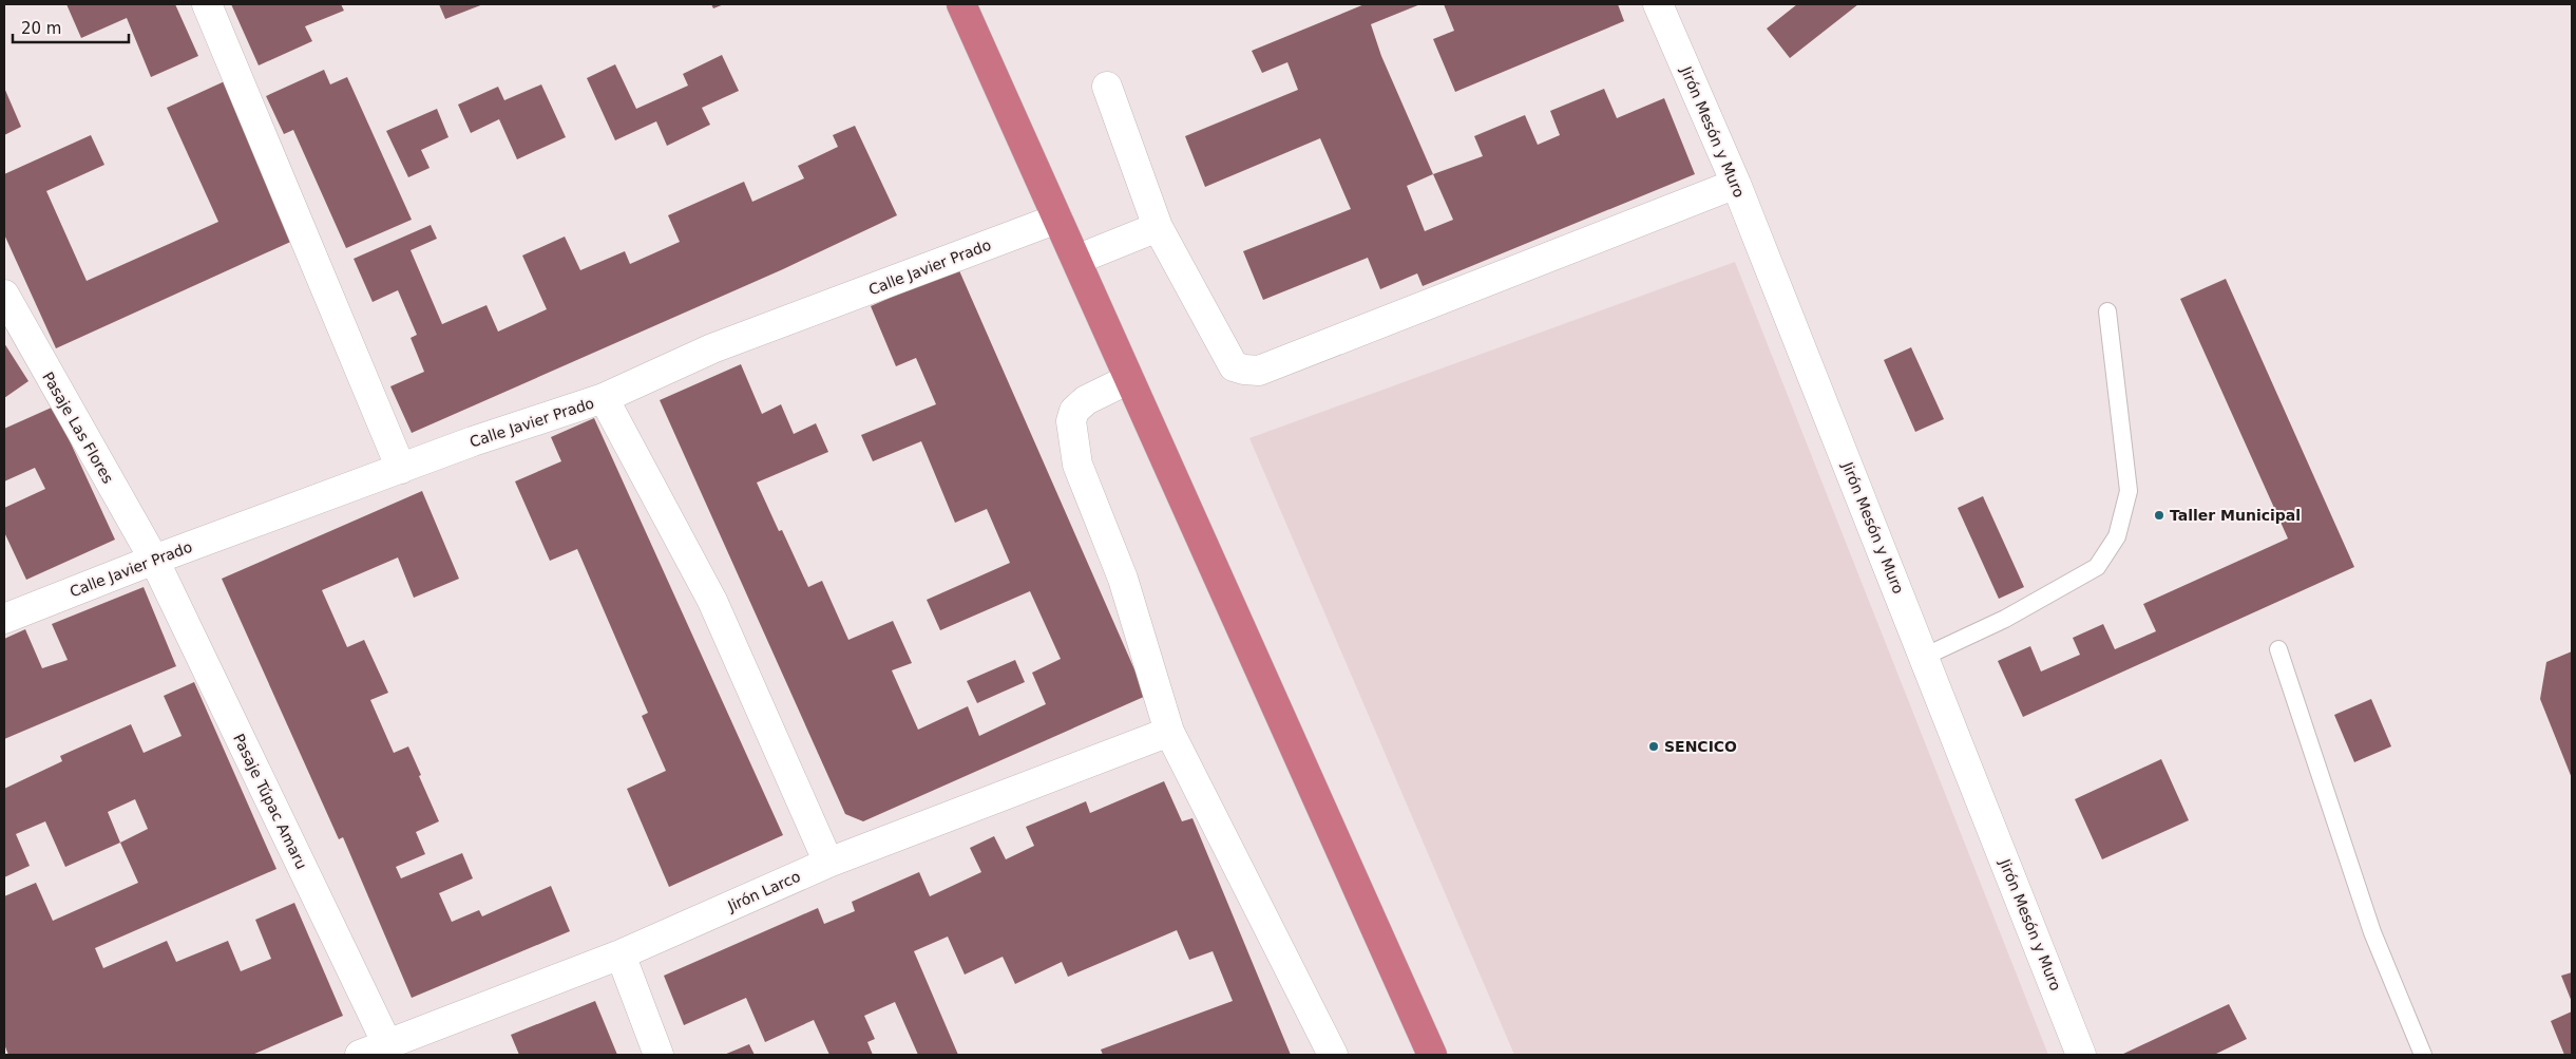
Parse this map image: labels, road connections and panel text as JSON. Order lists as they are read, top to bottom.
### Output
{
  "streets": {
    "street": [
      "Jirón Mesón y Muro",
      "Calle Javier Prado",
      "Pasaje Las Flores",
      "Pasaje Túpac Amaru",
      "Jirón Larco"
    ]
  },
  "crossings": [
    ["Calle Javier Prado", "Pasaje Las Flores"],
    ["Calle Javier Prado", "Pasaje Túpac Amaru"],
    ["Pasaje Las Flores", "Pasaje Túpac Amaru"],
    ["Pasaje Túpac Amaru", "Jirón Larco"]
  ],
  "places": ["Taller Municipal", "SENCICO"],
  "scale_bar": "20 m"
}
